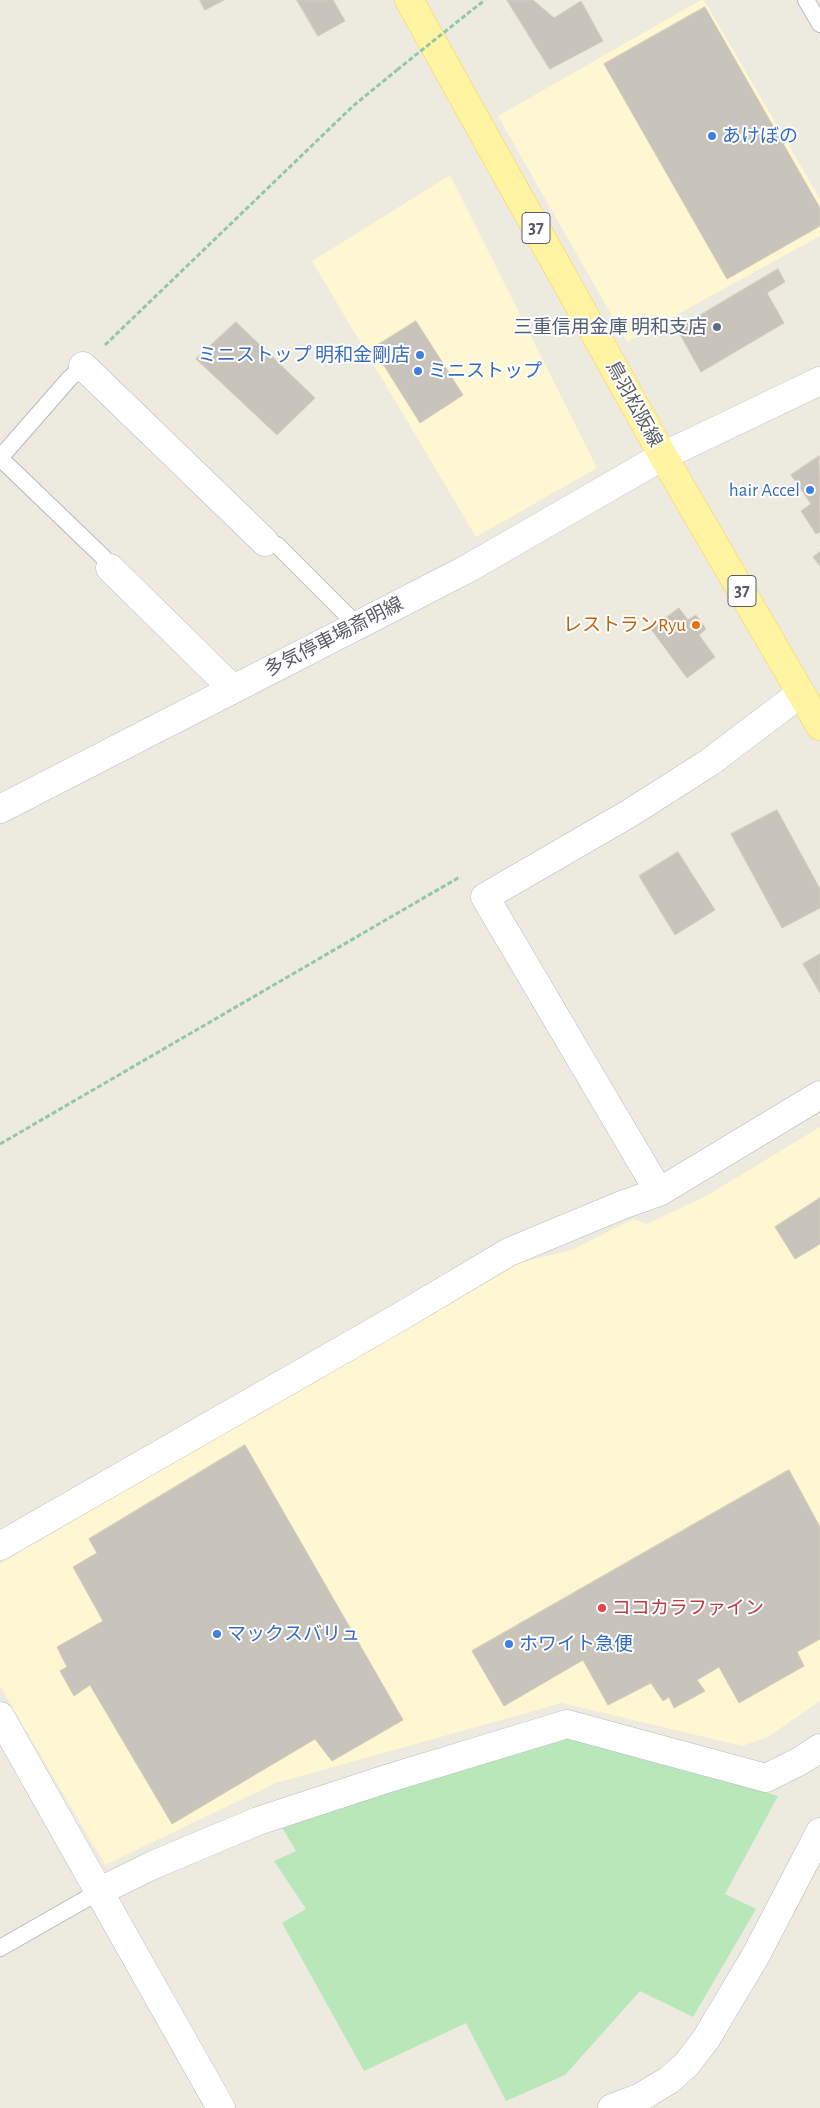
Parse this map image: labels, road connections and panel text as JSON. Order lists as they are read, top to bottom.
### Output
{
  "streets": {
    "main road": ["37", "鳥羽松阪線"],
    "street": ["多気停車場斎明線"]
  },
  "crossings": [
    ["鳥羽松阪線", "多気停車場斎明線"]
  ],
  "places": [
    "あけぼの",
    "三重信用金庫 明和支店",
    "ミニストップ 明和金剛店",
    "ミニストップ",
    "hair Accel",
    "レストランRyu",
    "ココカラファイン",
    "マックスバリュ",
    "ホワイト急便"
  ]
}
